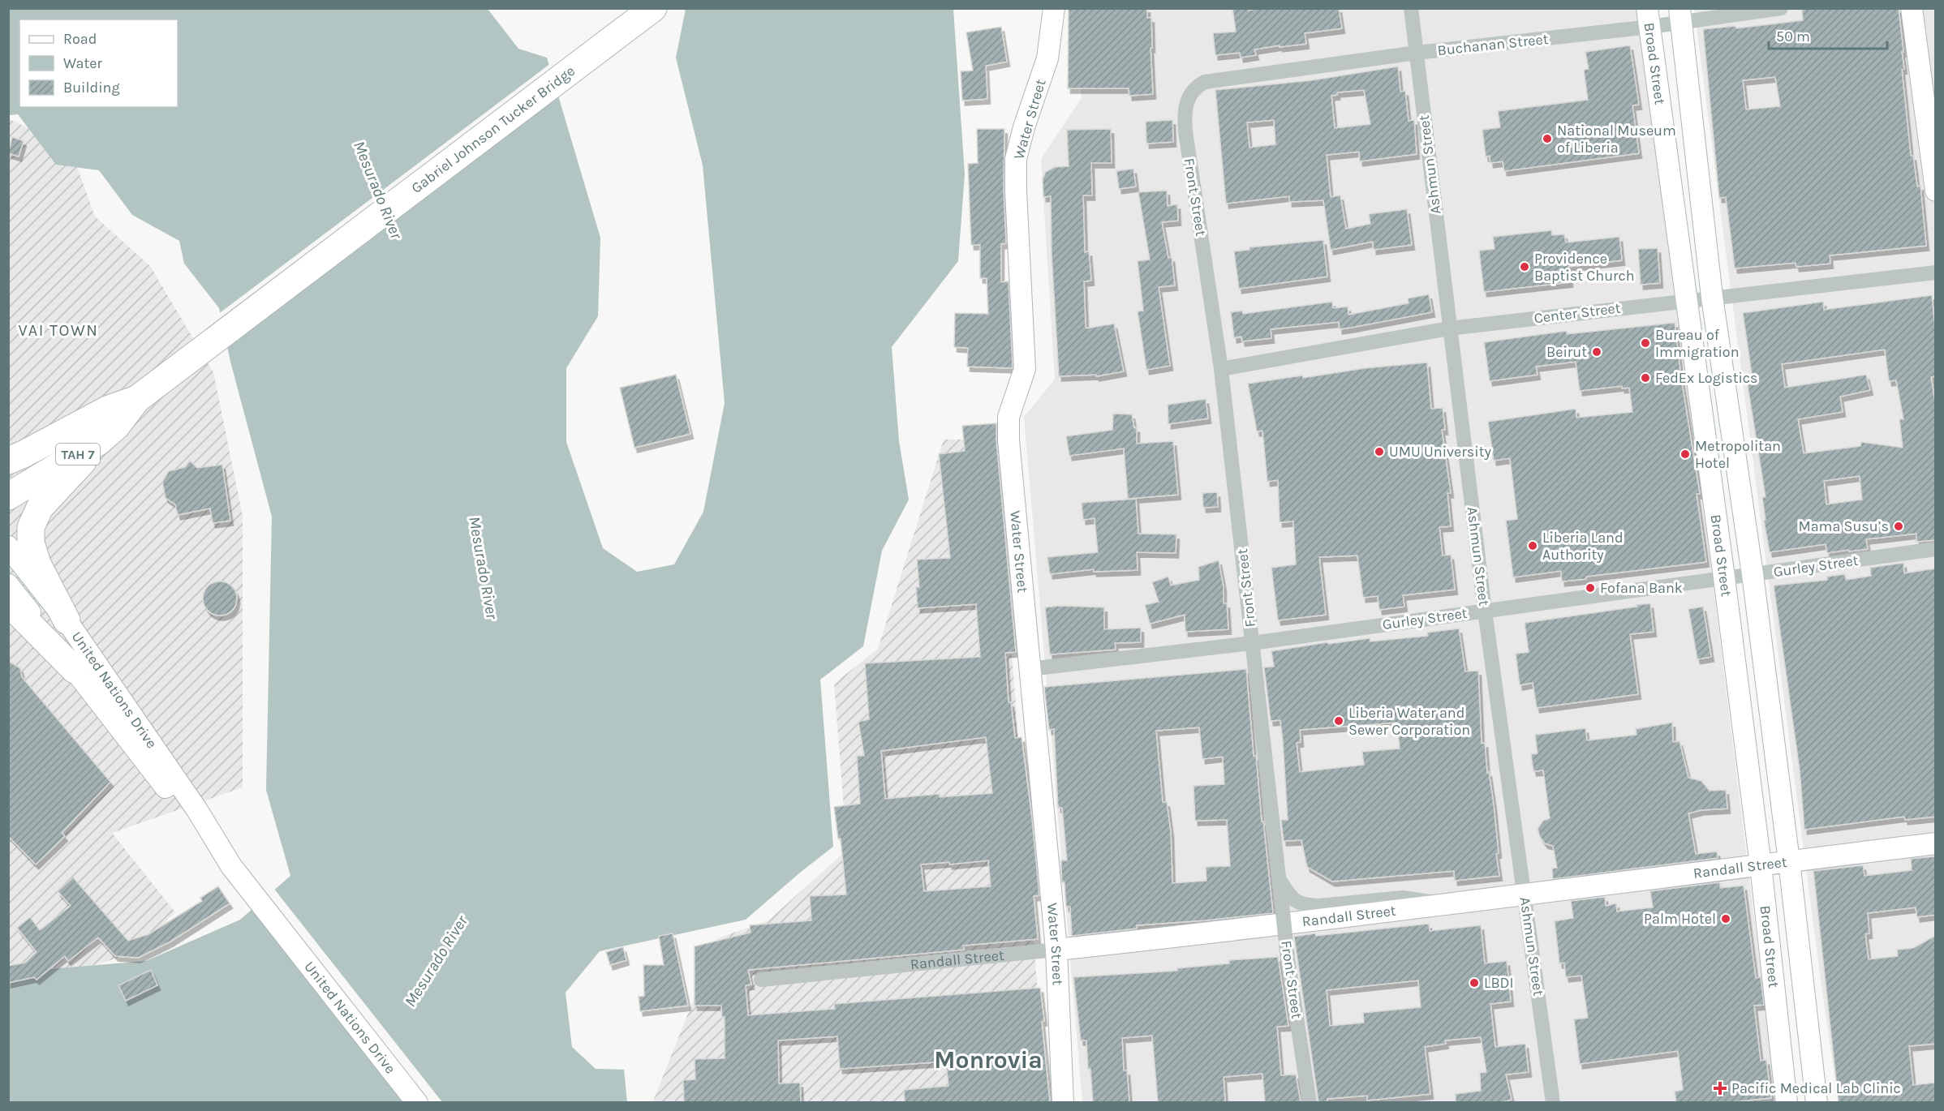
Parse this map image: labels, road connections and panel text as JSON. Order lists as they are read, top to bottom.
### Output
{
  "streets": {
    "highway": ["Gabriel Johnson Tucker Bridge", "TAH 7"],
    "street": [
      "Buchanan Street",
      "Broad Street",
      "Water Street",
      "Ashmun Street",
      "Front Street",
      "Center Street",
      "Gurley Street",
      "United Nations Drive",
      "Randall Street"
    ]
  },
  "crossings": [
    ["Buchanan Street", "Broad Street"],
    ["Buchanan Street", "Ashmun Street"],
    ["Buchanan Street", "Front Street"],
    ["Broad Street", "Center Street"],
    ["Broad Street", "Gurley Street"],
    ["Broad Street", "Randall Street"],
    ["Water Street", "Gurley Street"],
    ["Water Street", "Randall Street"],
    ["Gabriel Johnson Tucker Bridge", "TAH 7"],
    ["Ashmun Street", "Center Street"],
    ["Ashmun Street", "Gurley Street"],
    ["Ashmun Street", "Randall Street"],
    ["Front Street", "Center Street"],
    ["Front Street", "Gurley Street"]
  ],
  "districts": ["VAI TOWN", "Monrovia"],
  "water": ["Mesurado River"],
  "places": {
    "other": [
      "National Museum of Liberia",
      "Providence Baptist Church",
      "Bureau of Immigration",
      "Beirut",
      "FedEx Logistics",
      "UMU University",
      "Metropolitan Hotel",
      "Mama Susu’s",
      "Liberia Land Authority",
      "Fofana Bank",
      "Liberia Water and Sewer Corporation",
      "Palm Hotel",
      "LBDI"
    ],
    "health": ["Pacific Medical Lab Clinic"]
  },
  "legend": ["Road", "Water", "Building"],
  "scale_bar": "50 m"
}
